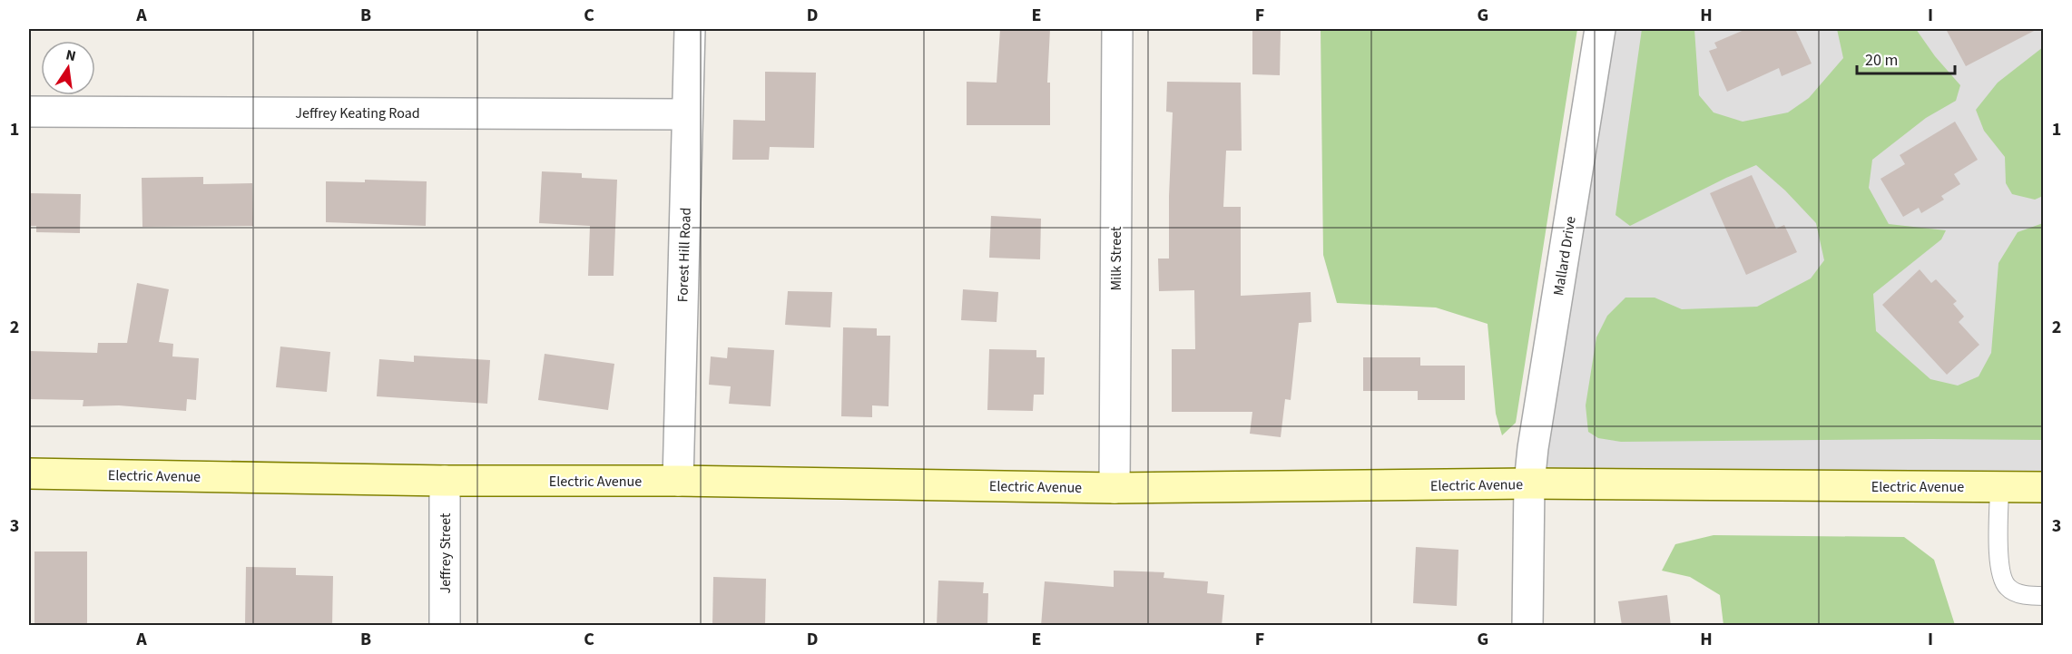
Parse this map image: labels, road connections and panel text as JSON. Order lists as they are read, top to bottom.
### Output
{
  "streets": {
    "main road": ["Electric Avenue"],
    "street": [
      "Jeffrey Keating Road",
      "Forest Hill Road",
      "Mallard Drive",
      "Milk Street",
      "Jeffrey Street"
    ]
  },
  "crossings": [
    ["Jeffrey Keating Road", "Forest Hill Road"],
    ["Forest Hill Road", "Electric Avenue"],
    ["Mallard Drive", "Electric Avenue"],
    ["Milk Street", "Electric Avenue"],
    ["Electric Avenue", "Jeffrey Street"]
  ],
  "scale_bar": "20 m",
  "north": "top",
  "grid": {
    "columns": [
      "A",
      "B",
      "C",
      "D",
      "E",
      "F",
      "G",
      "H",
      "I"
    ],
    "rows": ["1", "2", "3"]
  }
}
